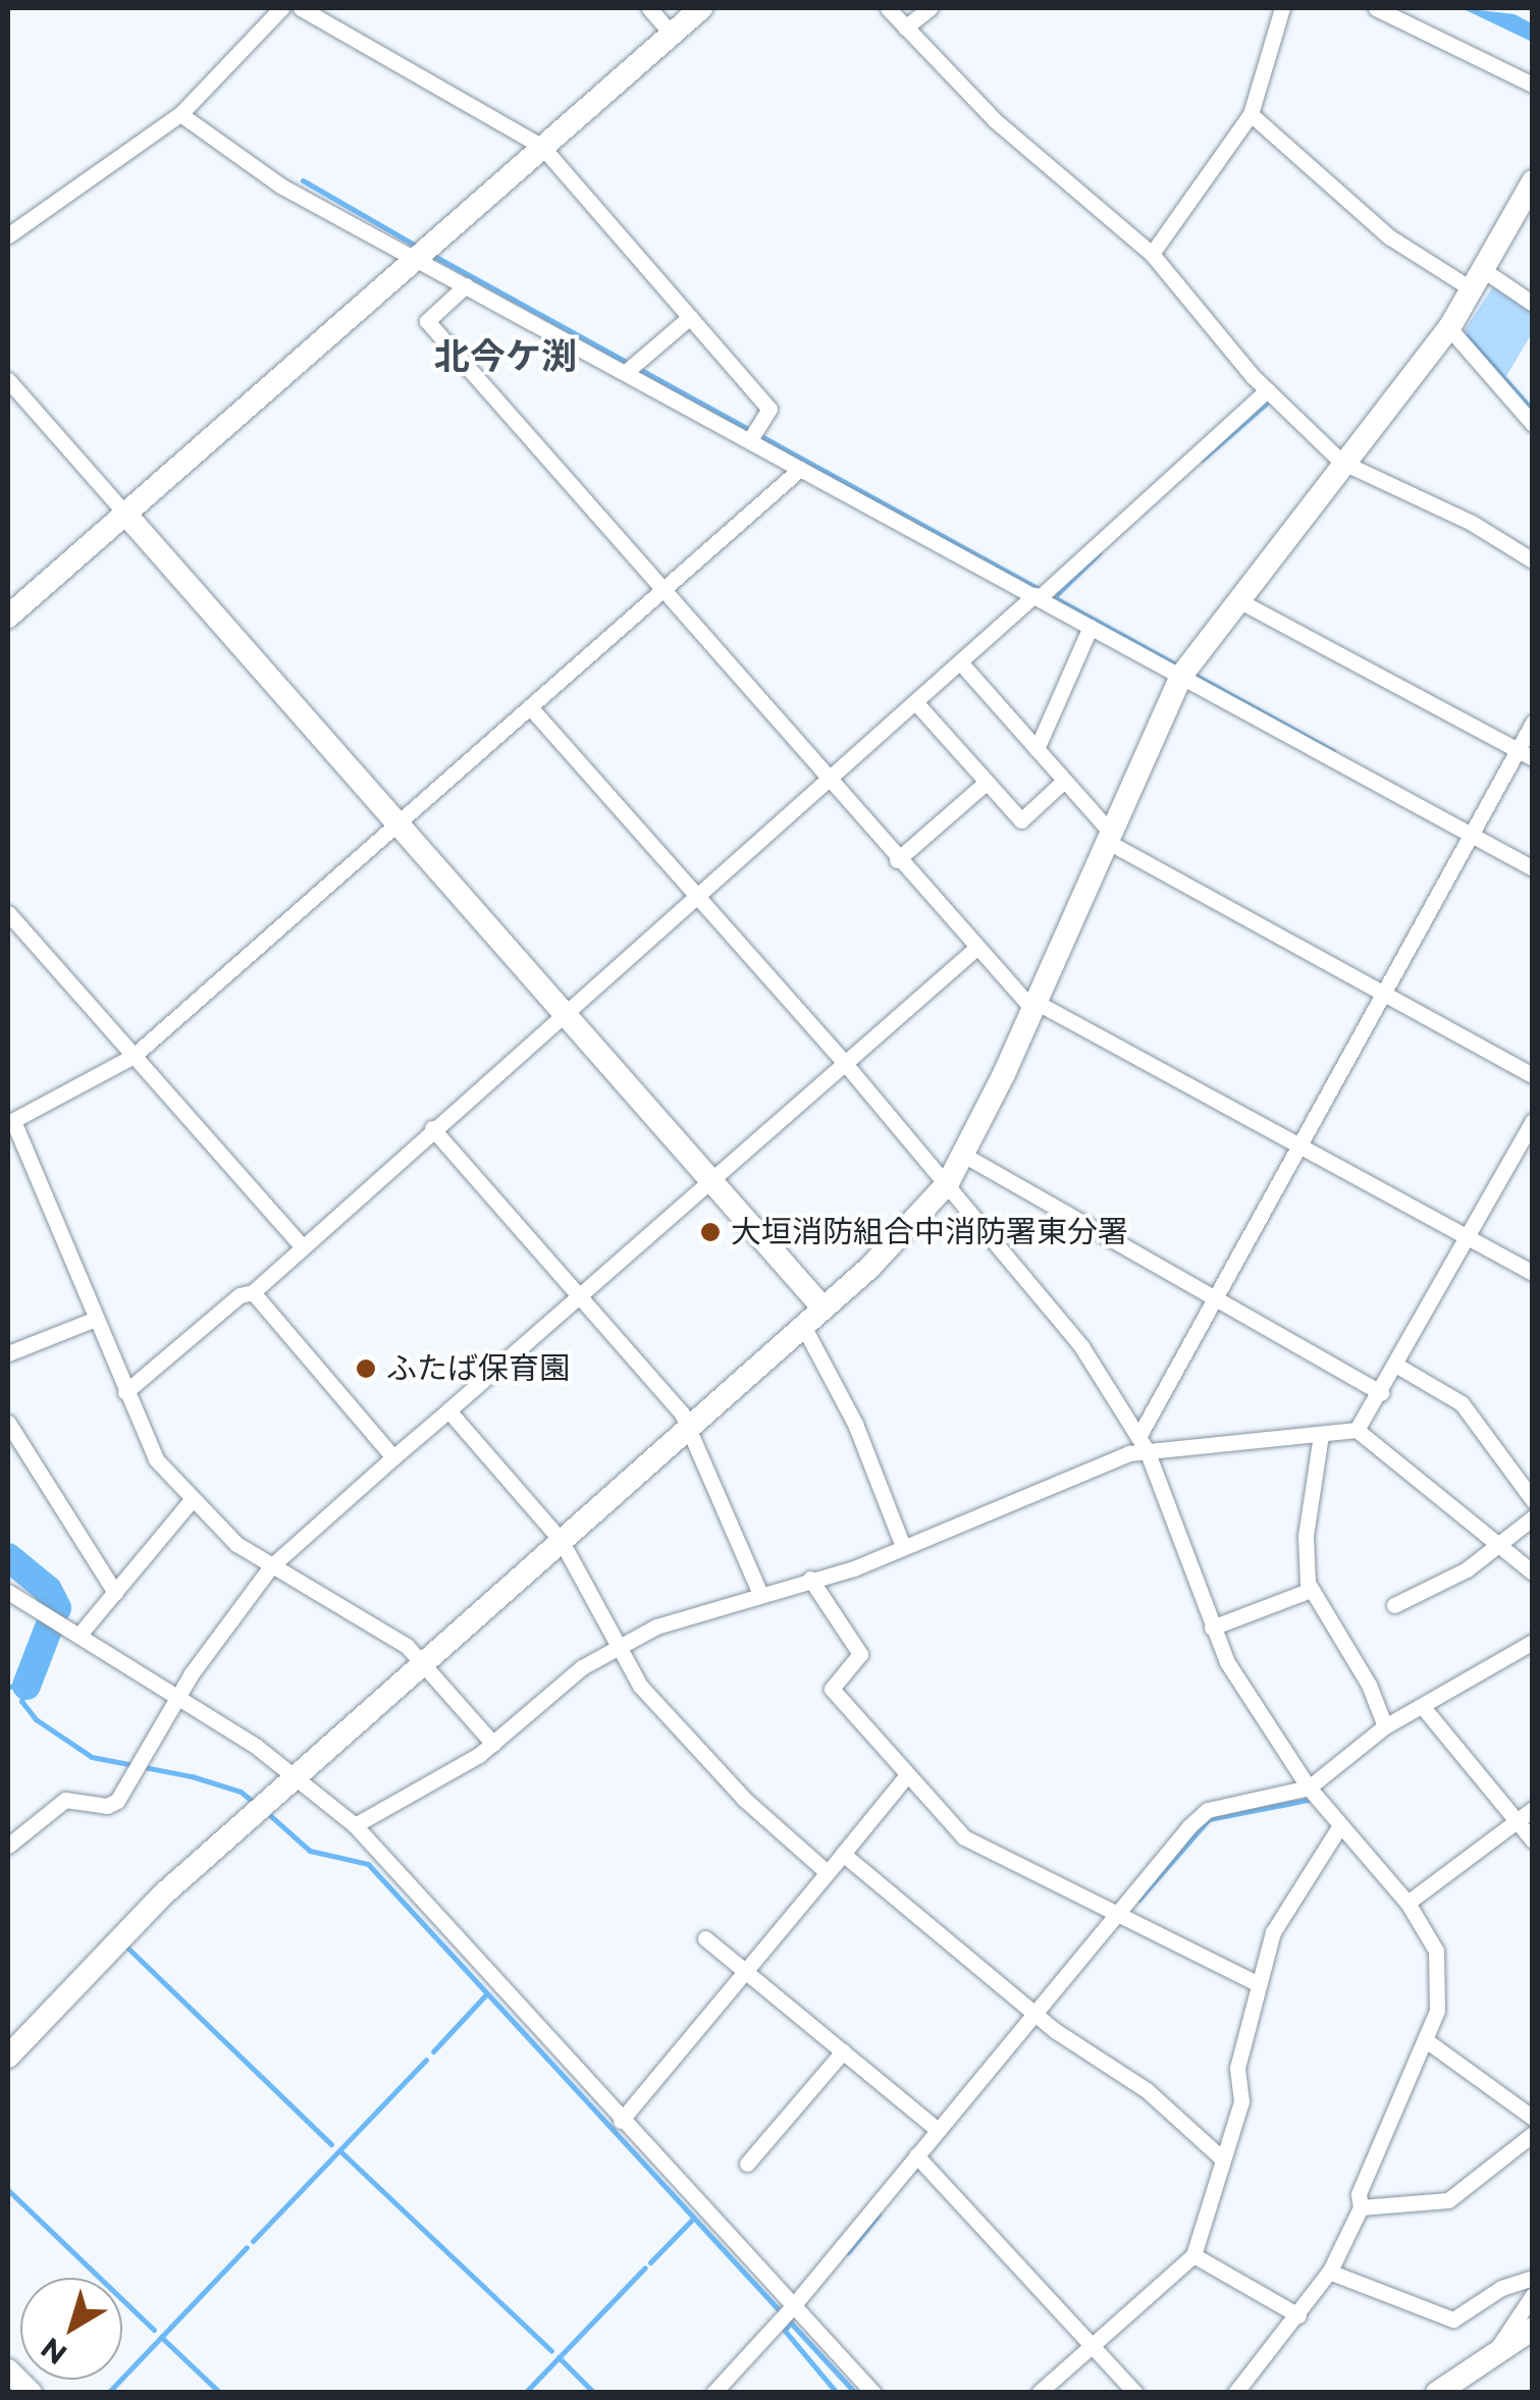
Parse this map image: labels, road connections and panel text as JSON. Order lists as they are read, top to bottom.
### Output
{
  "districts": ["北今ケ渕"],
  "places": ["大垣消防組合中消防署東分署", "ふたば保育園"],
  "north": "bottom left"
}
